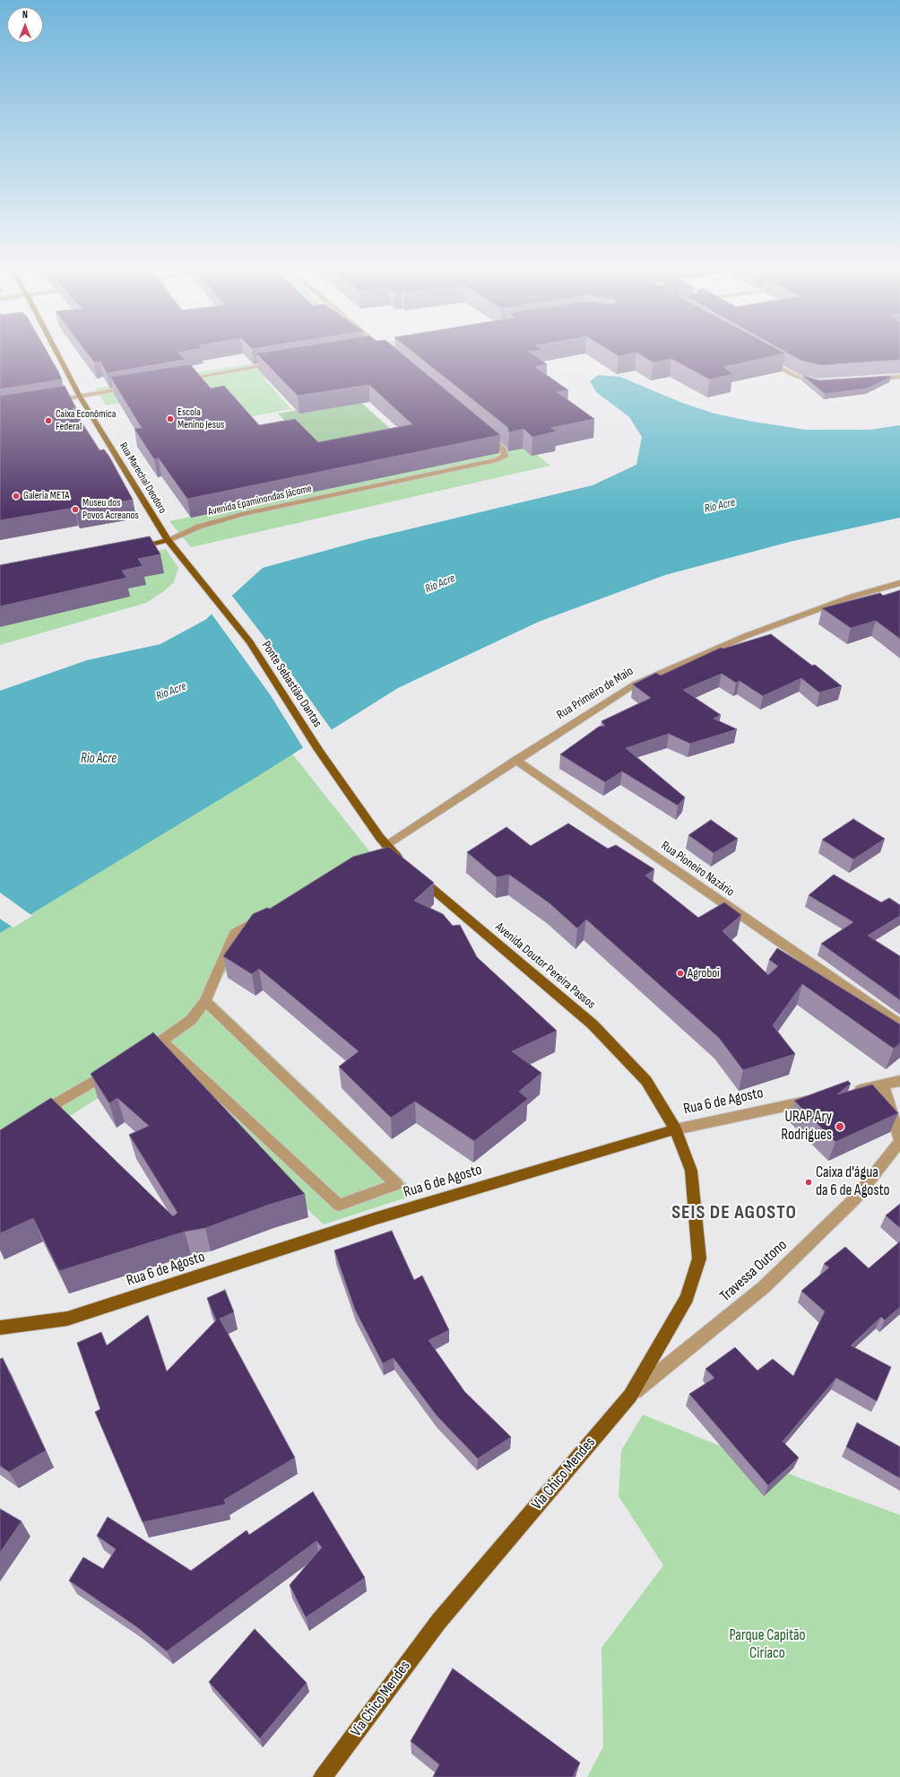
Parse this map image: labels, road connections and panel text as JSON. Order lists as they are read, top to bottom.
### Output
{
  "streets": {
    "main road": [
      "Rua Marechal Deodoro",
      "Avenida Epaminondas Jácome",
      "Ponte Sebastião Dantas",
      "Avenida Doutor Pereira Passos",
      "Rua 6 de Agosto",
      "Via Chico Mendes"
    ],
    "street": ["Rua Primeiro de Maio", "Rua Pioneiro Nazário", "Travessa Outono"]
  },
  "crossings": [
    ["Rua Marechal Deodoro", "Avenida Epaminondas Jácome"],
    ["Rua Marechal Deodoro", "Ponte Sebastião Dantas"],
    ["Ponte Sebastião Dantas", "Rua Primeiro de Maio"],
    ["Rua Primeiro de Maio", "Rua Pioneiro Nazário"],
    ["Avenida Doutor Pereira Passos", "Rua 6 de Agosto"],
    ["Avenida Doutor Pereira Passos", "Via Chico Mendes"],
    ["Rua 6 de Agosto", "Via Chico Mendes"],
    ["Travessa Outono", "Via Chico Mendes"]
  ],
  "districts": ["SEIS DE AGOSTO"],
  "water": ["Río Acre", "Rio Acre"],
  "parks": ["Parque Capitão Ciríaco"],
  "places": [
    "Escola Menino Jesus",
    "Caixa Econômica Federal",
    "Galeria META",
    "Museu dos Povos Acreanos",
    "Agroboi",
    "URAP Ary Rodrigues",
    "Caixa d'água da 6 de Agosto"
  ],
  "north": "top"
}
